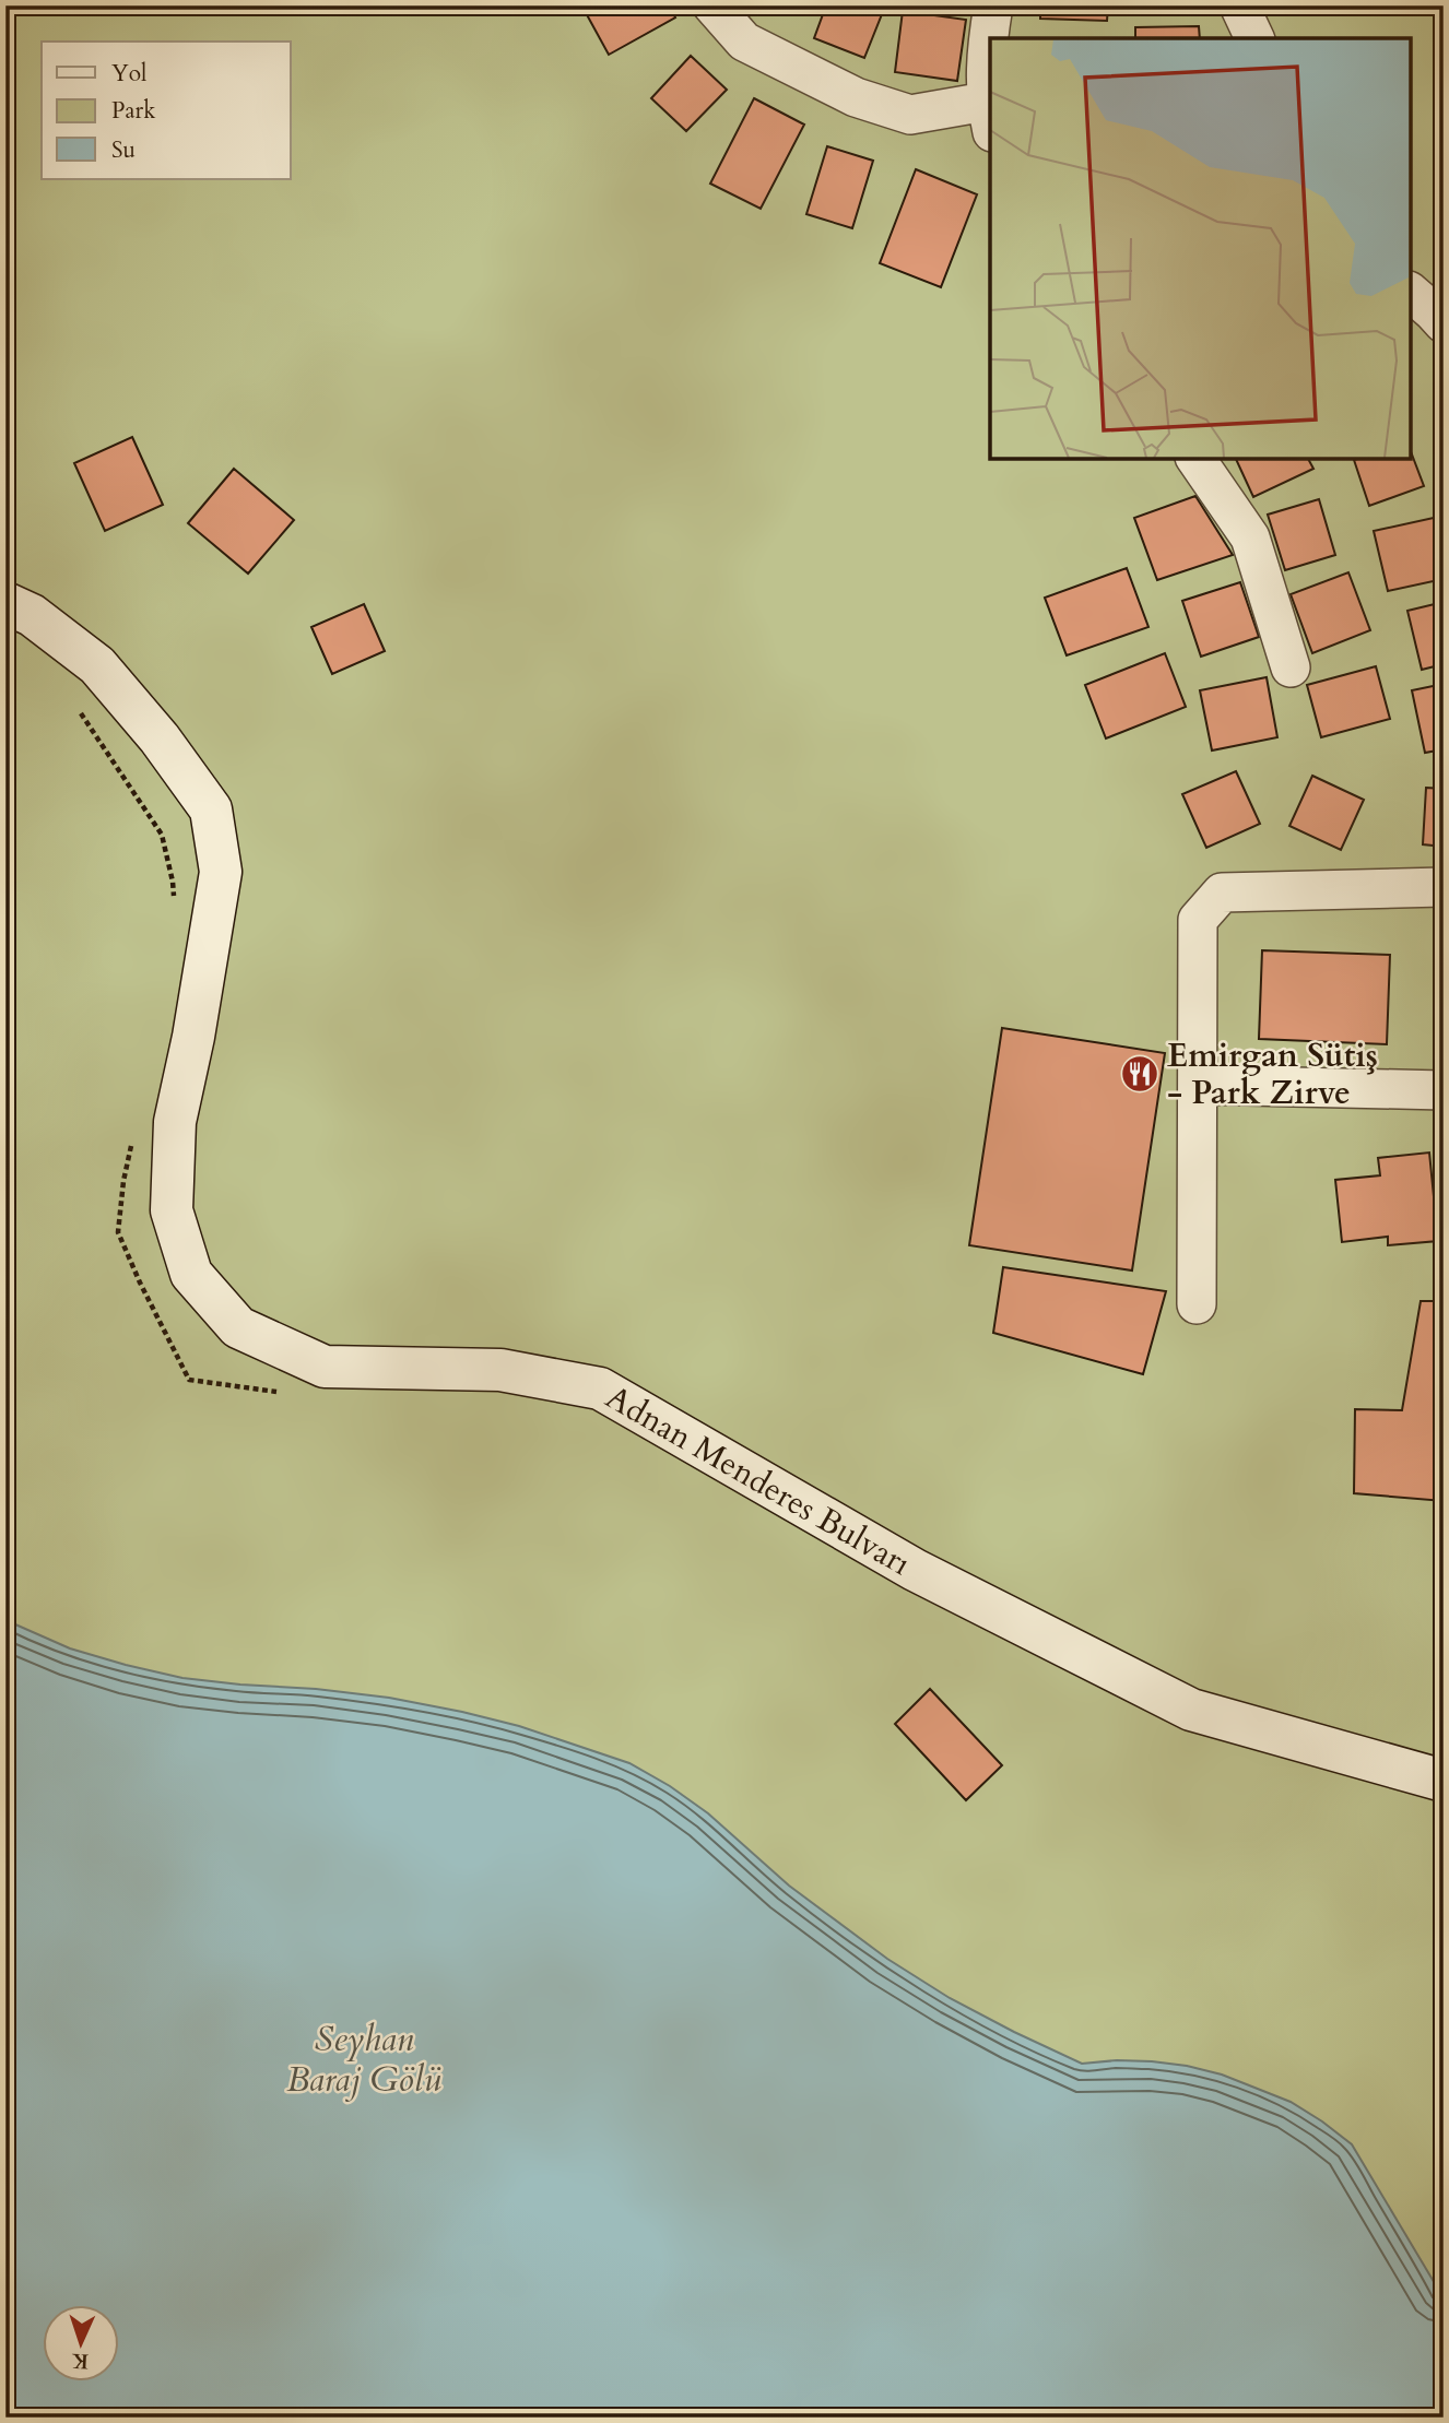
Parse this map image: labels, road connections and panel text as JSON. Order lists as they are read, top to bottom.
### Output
{
  "streets": {
    "street": ["Adnan Menderes Bulvarı"]
  },
  "water": ["Seyhan Baraj Gölü"],
  "places": {
    "restaurant": ["Emirgan Sütiş - Park Zirve"]
  },
  "legend": ["Yol", "Park", "Su"],
  "north": "bottom"
}
